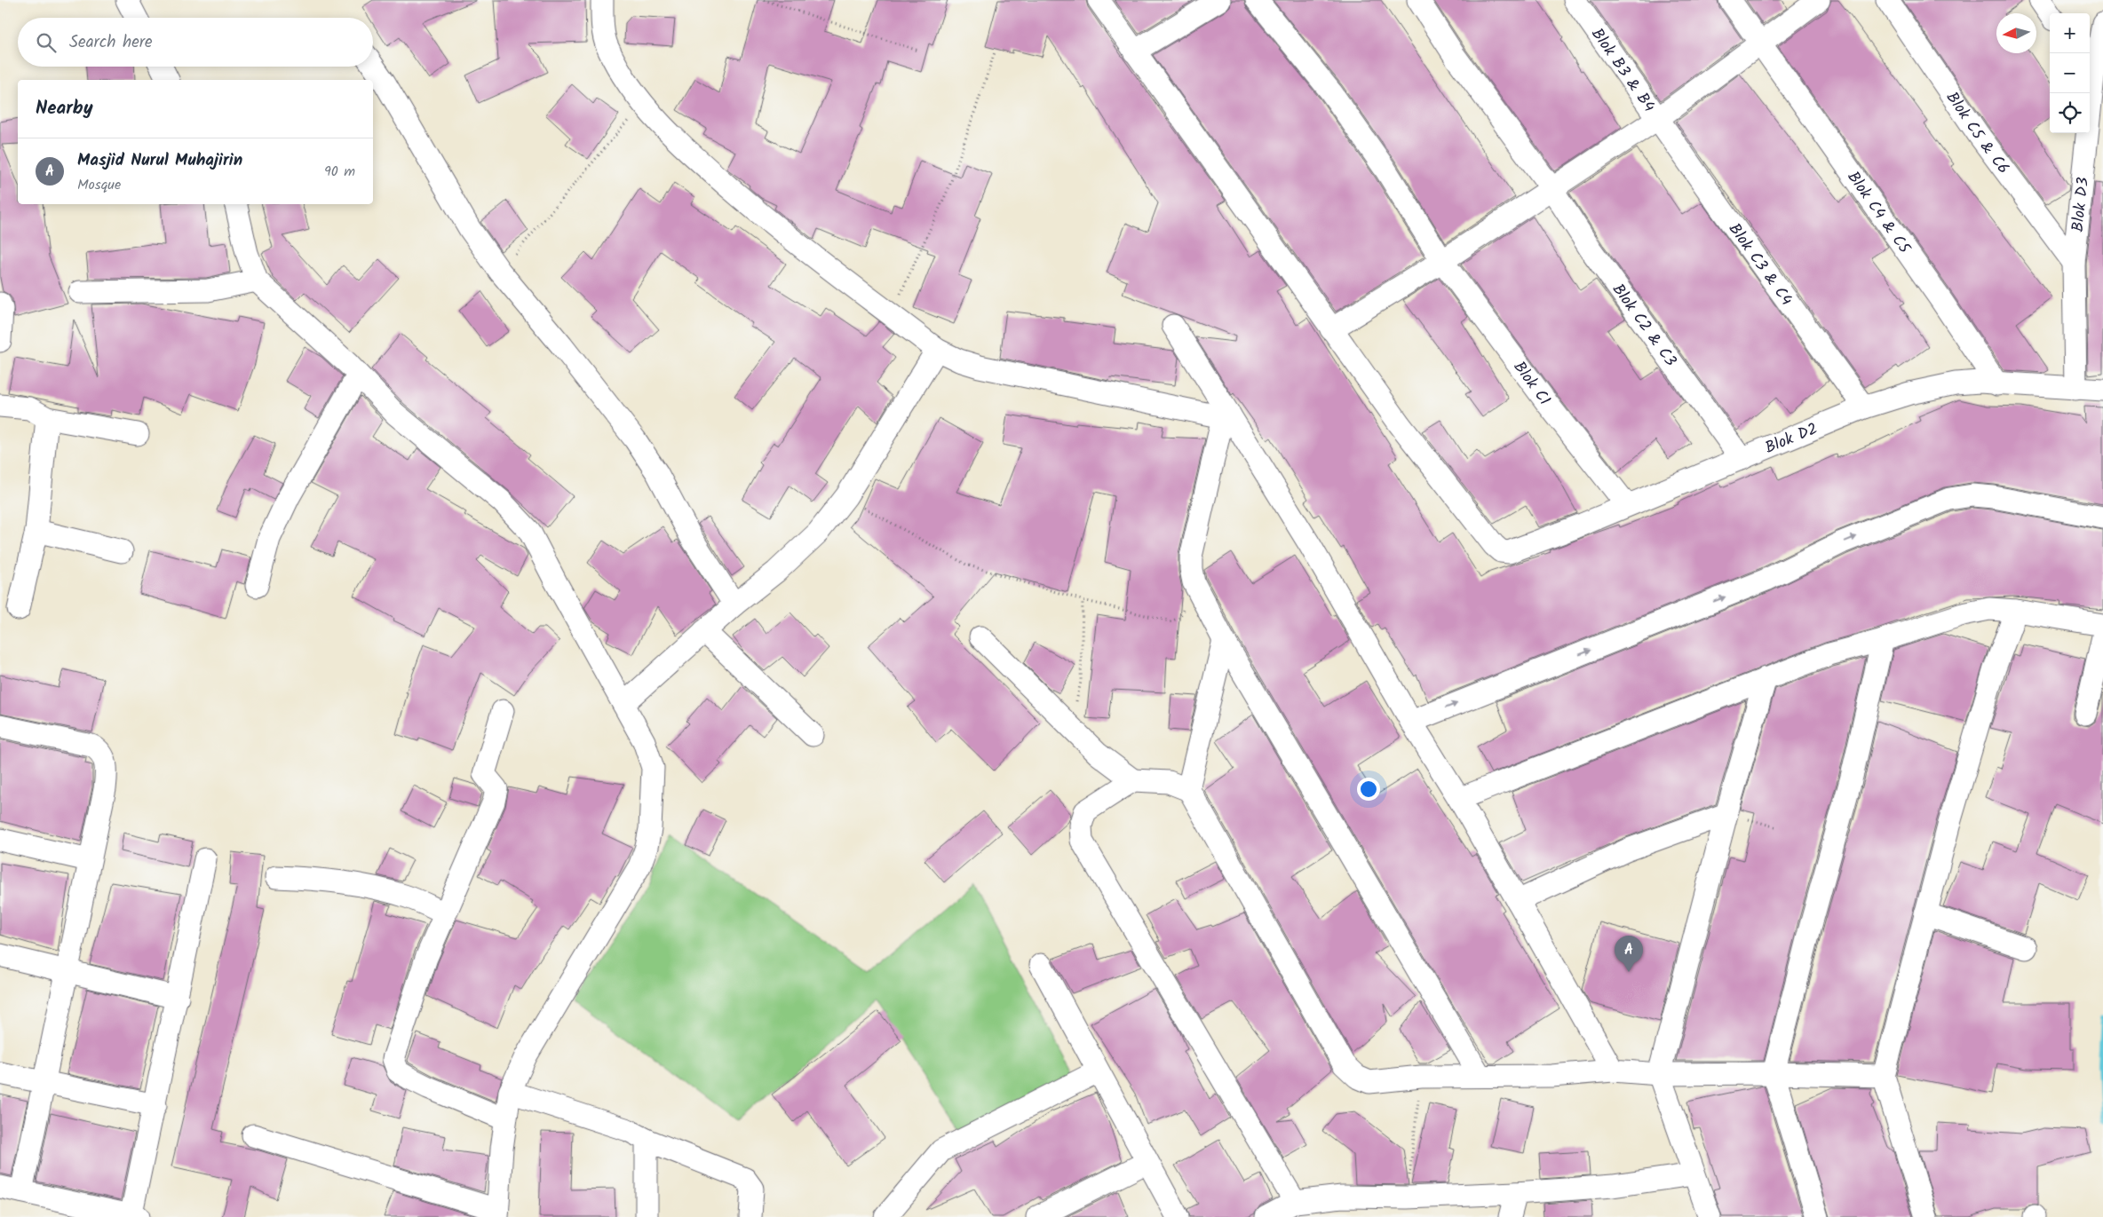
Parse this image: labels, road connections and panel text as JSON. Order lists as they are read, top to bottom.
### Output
{
  "streets": {
    "street": [
      "Blok B3 & B4",
      "Blok C5 & C6",
      "Blok D3",
      "Blok C4 & C5",
      "Blok C3 & C4",
      "Blok C2 & C3",
      "Blok C1",
      "Blok D2"
    ]
  },
  "crossings": [
    ["Blok B3 & B4", "Blok C3 & C4"],
    ["Blok C5 & C6", "Blok D3"],
    ["Blok D3", "Blok D2"],
    ["Blok C4 & C5", "Blok D2"],
    ["Blok C3 & C4", "Blok D2"],
    ["Blok C2 & C3", "Blok D2"],
    ["Blok C1", "Blok D2"]
  ],
  "north": "left",
  "page": {
    "map_buttons": ["+", "−"],
    "search": "Search here",
    "heading": "Nearby",
    "list": [
      {
        "mark": "A",
        "name": "Masjid Nurul Muhajirin",
        "note": "Mosque",
        "value": "90 m"
      }
    ],
    "pins": "A"
  }
}
